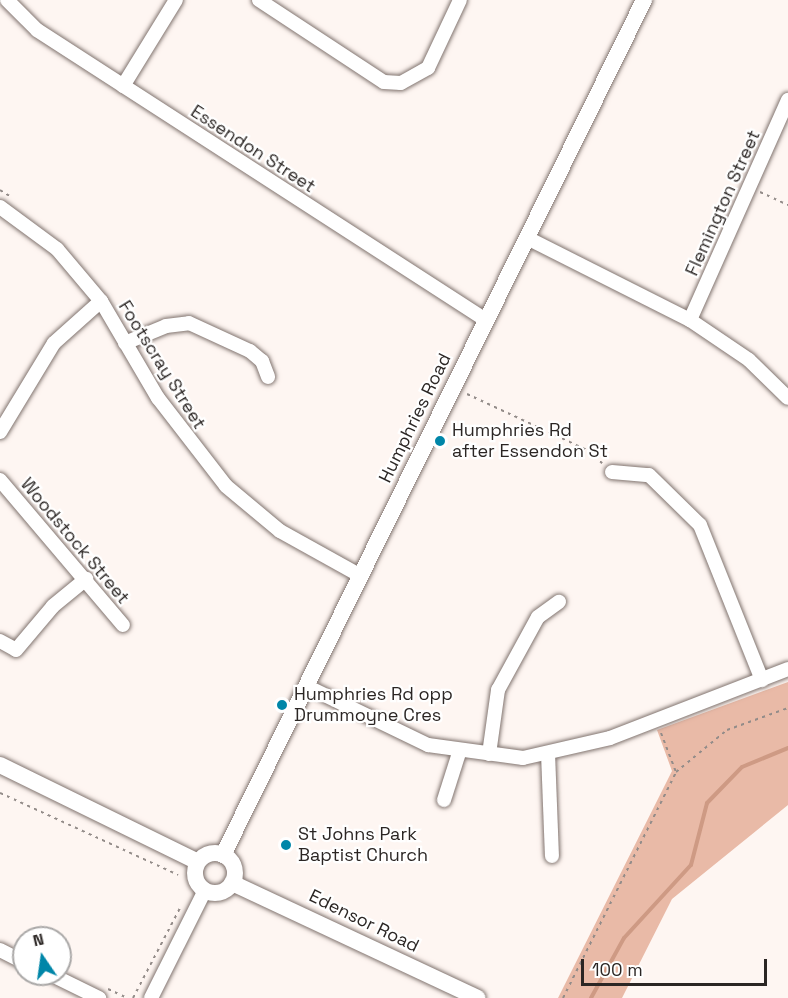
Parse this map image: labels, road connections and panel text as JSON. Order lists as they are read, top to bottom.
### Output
{
  "streets": {
    "main road": ["Humphries Road", "Edensor Road"],
    "street": [
      "Essendon Street",
      "Flemington Street",
      "Footscray Street",
      "Woodstock Street"
    ]
  },
  "crossings": [
    ["Essendon Street", "Humphries Road"],
    ["Footscray Street", "Humphries Road"],
    ["Humphries Road", "Edensor Road"]
  ],
  "places": ["Humphries Rd after Essendon St", "Humphries Rd opp Drummoyne Cres", "St Johns Park Baptist Church"],
  "scale_bar": "100 m",
  "north": "top"
}
